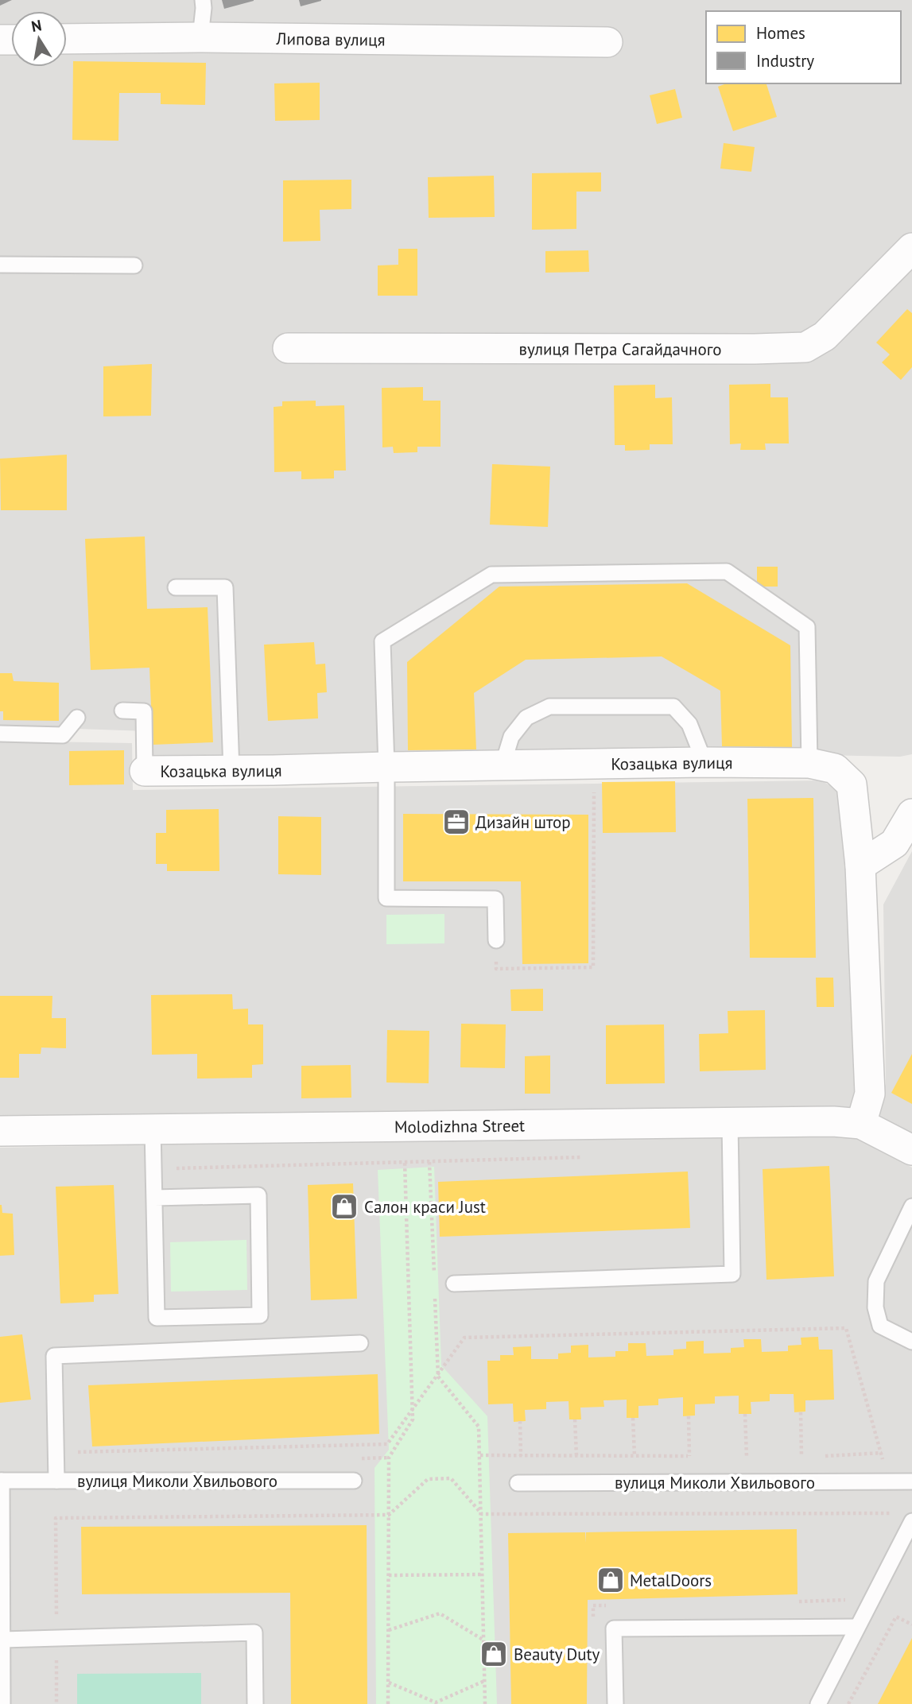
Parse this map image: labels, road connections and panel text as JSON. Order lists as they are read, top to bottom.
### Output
{
  "streets": {
    "street": [
      "Липова вулиця",
      "вулиця Петра Сагайдачного",
      "Козацька вулиця",
      "Molodizhna Street"
    ],
    "lane": ["вулиця Миколи Хвильового"]
  },
  "crossings": [
    ["Козацька вулиця", "Molodizhna Street"]
  ],
  "places": {
    "office": ["Дизайн штор"],
    "shop": ["Салон краси Just", "MetalDoors", "Beauty Duty"]
  },
  "legend": ["Homes", "Industry"],
  "north": "top"
}
